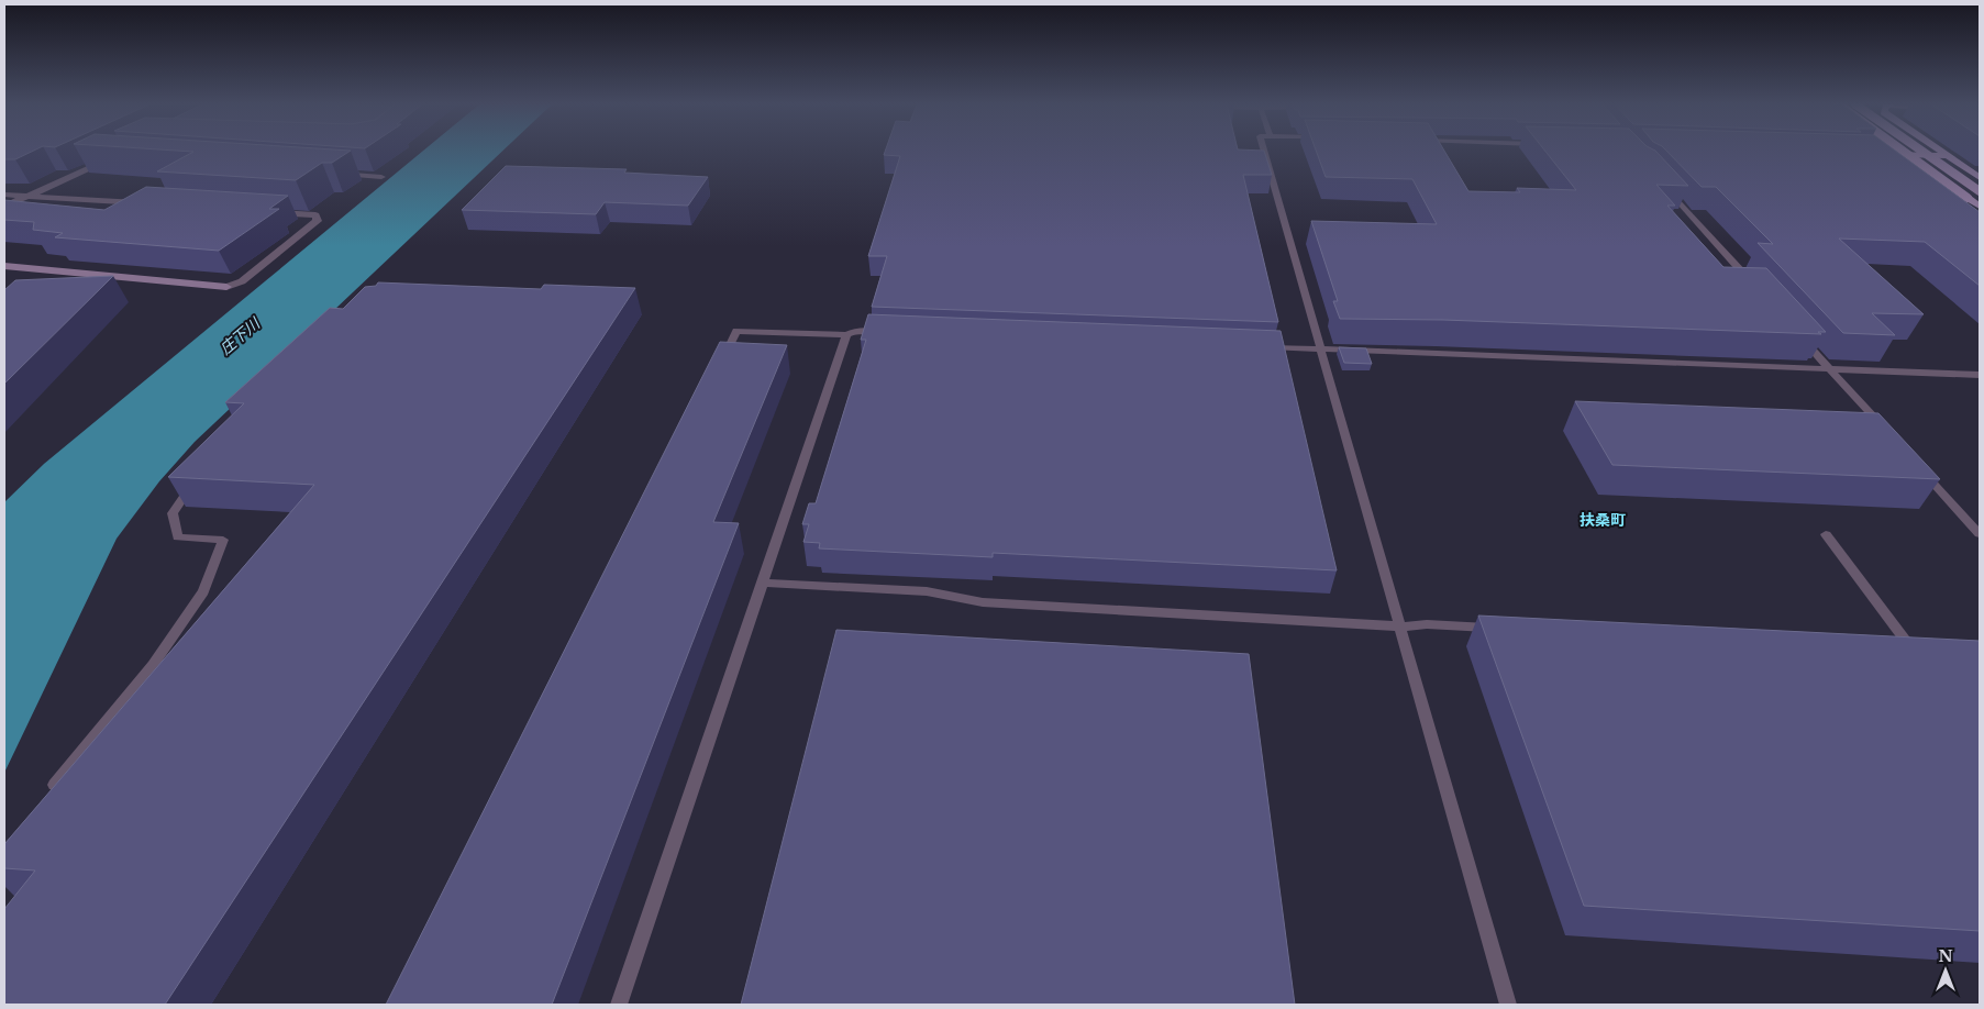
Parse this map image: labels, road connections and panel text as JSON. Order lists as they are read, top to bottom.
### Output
{
  "districts": ["扶桑町"],
  "water": ["庄下川"],
  "north": "top"
}
